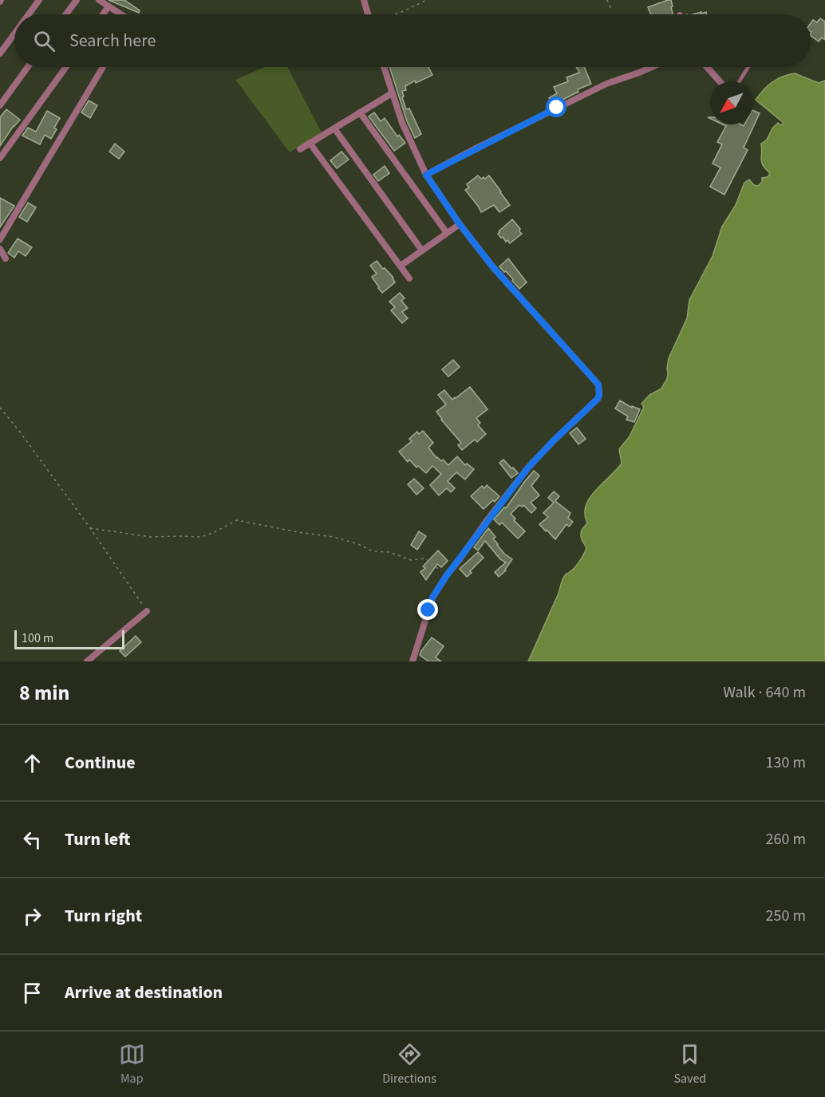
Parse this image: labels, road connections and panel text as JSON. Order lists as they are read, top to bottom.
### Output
{
  "scale_bar": "100 m",
  "north": "bottom left",
  "page": {
    "search": "Search here",
    "scale": "100 m",
    "heading": ["8 min", "Walk · 640 m"],
    "list": [
      ["Continue", "130 m"],
      ["Turn left", "260 m"],
      ["Turn right", "250 m"],
      "Arrive at destination"
    ],
    "nav": ["Map", "Directions", "Saved"]
  }
}
